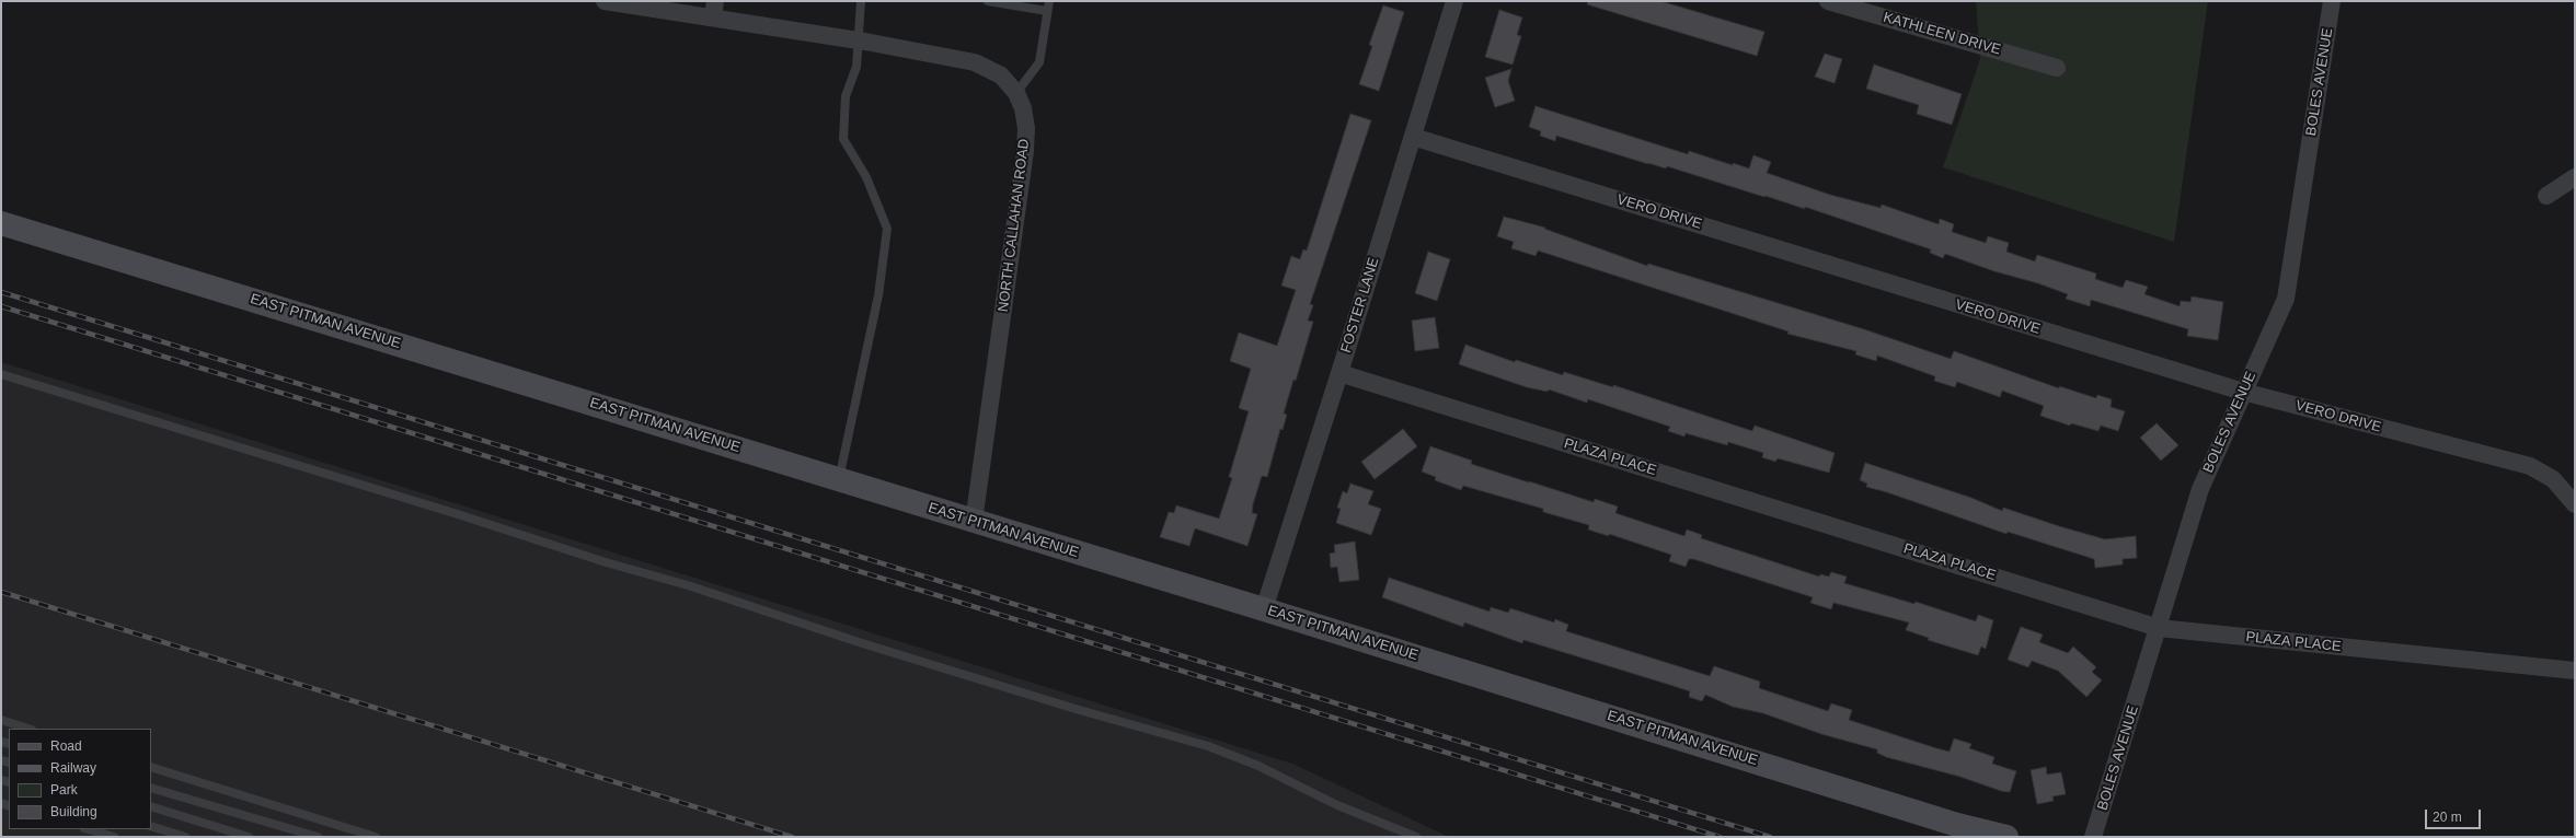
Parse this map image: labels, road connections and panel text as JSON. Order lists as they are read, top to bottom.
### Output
{
  "streets": {
    "street": [
      "KATHLEEN DRIVE",
      "BOLES AVENUE",
      "VERO DRIVE",
      "NORTH CALLAHAN ROAD",
      "FOSTER LANE",
      "EAST PITMAN AVENUE",
      "PLAZA PLACE"
    ]
  },
  "crossings": [
    ["BOLES AVENUE", "VERO DRIVE"],
    ["BOLES AVENUE", "PLAZA PLACE"],
    ["VERO DRIVE", "FOSTER LANE"],
    ["NORTH CALLAHAN ROAD", "EAST PITMAN AVENUE"],
    ["FOSTER LANE", "EAST PITMAN AVENUE"],
    ["FOSTER LANE", "PLAZA PLACE"]
  ],
  "legend": [
    "Road",
    "Railway",
    "Park",
    "Building"
  ],
  "scale_bar": "20 m"
}
